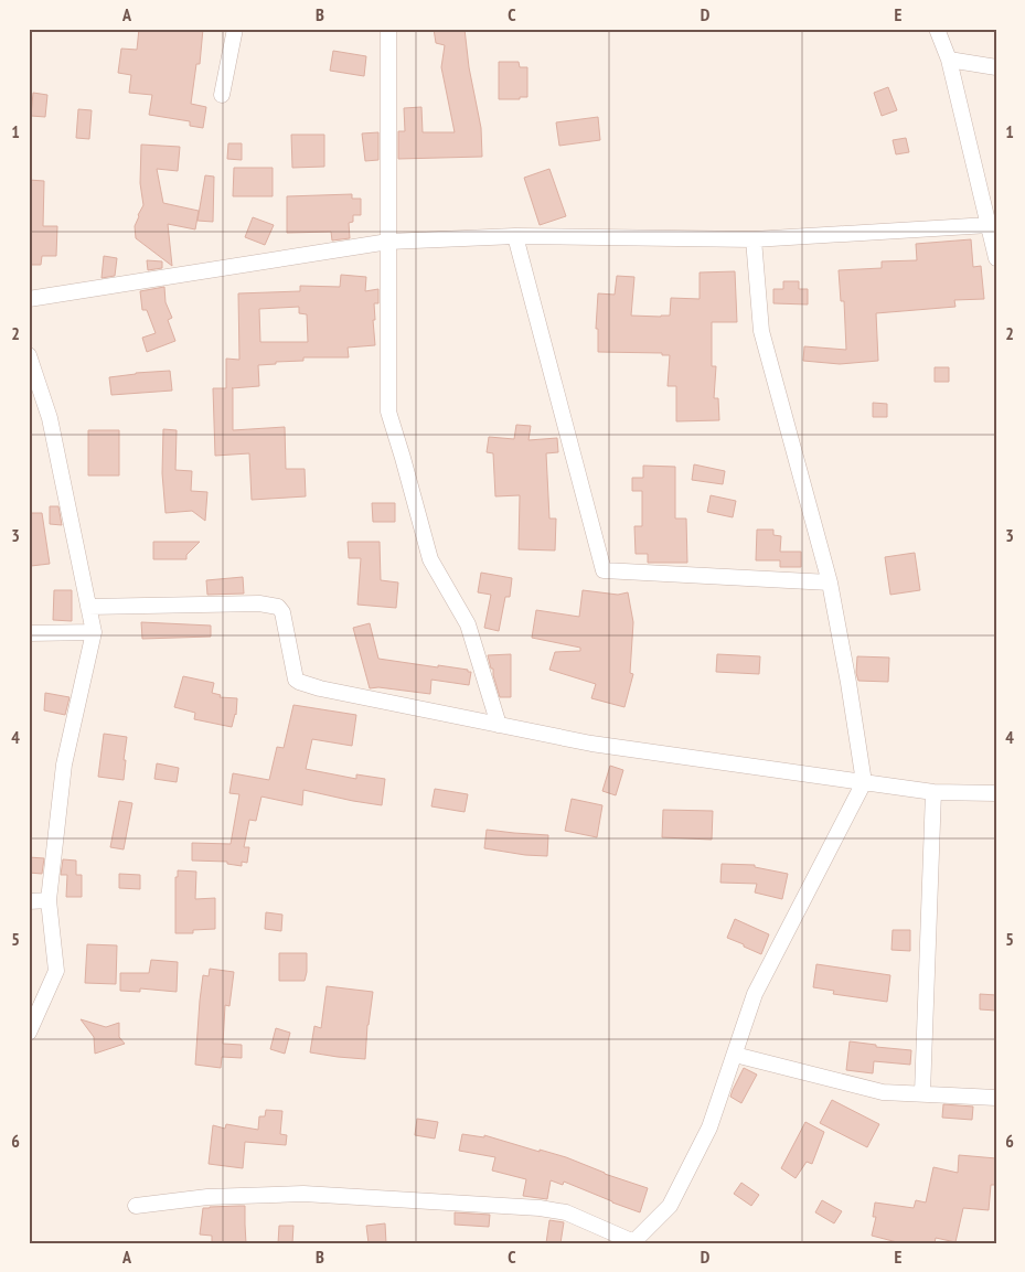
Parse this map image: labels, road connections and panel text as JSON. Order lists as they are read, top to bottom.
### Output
{
  "grid": {
    "columns": [
      "A",
      "B",
      "C",
      "D",
      "E"
    ],
    "rows": [
      "1",
      "2",
      "3",
      "4",
      "5",
      "6"
    ]
  }
}
